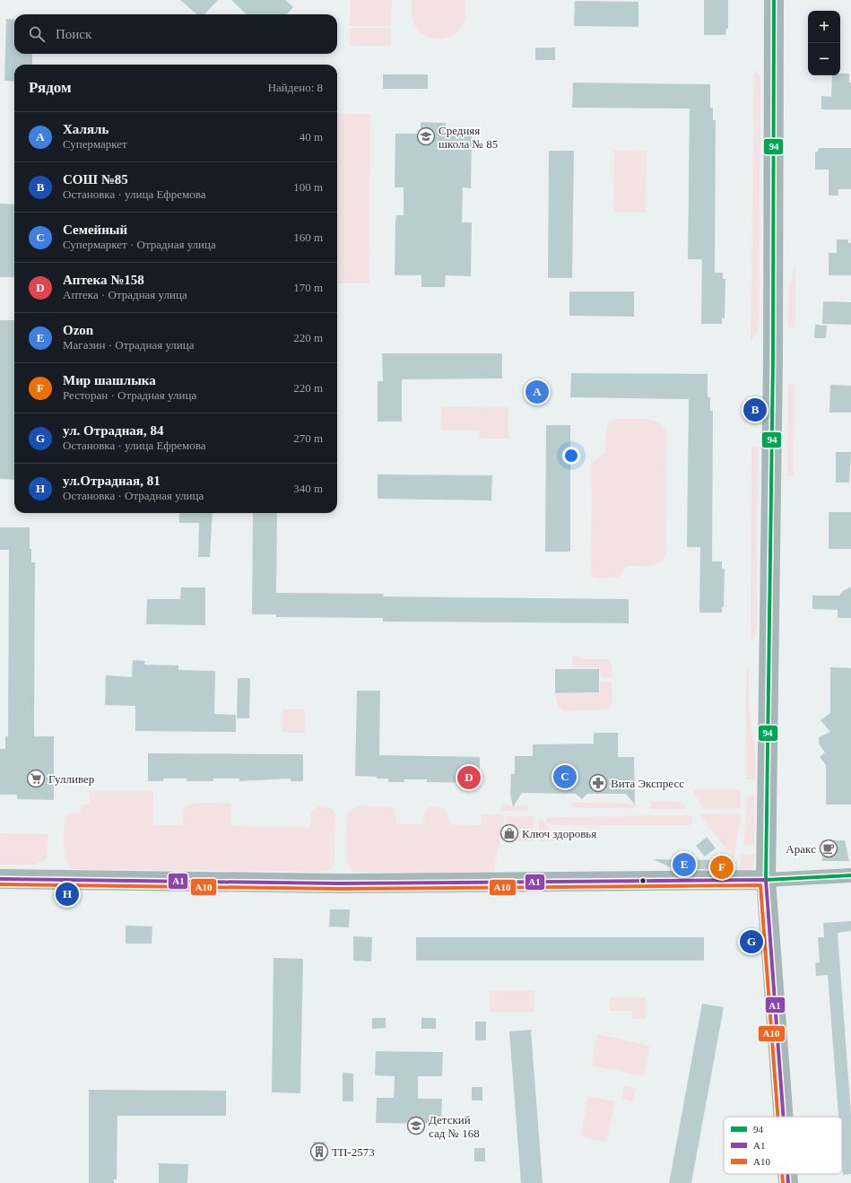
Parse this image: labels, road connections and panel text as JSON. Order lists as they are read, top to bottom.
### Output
{
  "places": {
    "school or university": ["Средняя школа № 85", "Детский сад № 168"],
    "supermarket": ["Гулливер"],
    "pharmacy": ["Вита Экспресс"],
    "shop": ["Ключ здоровья"],
    "cafe": ["Аракc"],
    "building": ["ТП-2573"]
  },
  "lines": ["transit line 94", "transit line А1", "transit line А10"],
  "legend": ["94", "А1", "А10"],
  "page": {
    "map_buttons": ["+", "−"],
    "search": "Поиск",
    "heading": ["Рядом", "Найдено: 8"],
    "list": [
      {
        "mark": "A",
        "name": "Халяль",
        "note": "Супермаркет",
        "value": "40 m"
      },
      {
        "mark": "B",
        "name": "СОШ №85",
        "note": "Остановка · улица Ефремова",
        "value": "100 m"
      },
      {
        "mark": "C",
        "name": "Семейный",
        "note": "Супермаркет · Отрадная улица",
        "value": "160 m"
      },
      {
        "mark": "D",
        "name": "Аптека №158",
        "note": "Аптека · Отрадная улица",
        "value": "170 m"
      },
      {
        "mark": "E",
        "name": "Ozon",
        "note": "Магазин · Отрадная улица",
        "value": "220 m"
      },
      {
        "mark": "F",
        "name": "Мир шашлыка",
        "note": "Ресторан · Отрадная улица",
        "value": "220 m"
      },
      {
        "mark": "G",
        "name": "ул. Отрадная, 84",
        "note": "Остановка · улица Ефремова",
        "value": "270 m"
      },
      {
        "mark": "H",
        "name": "ул.Отрадная, 81",
        "note": "Остановка · Отрадная улица",
        "value": "340 m"
      }
    ],
    "pins": [
      "A",
      "B",
      "C",
      "D",
      "E",
      "F",
      "H",
      "G"
    ]
  }
}
